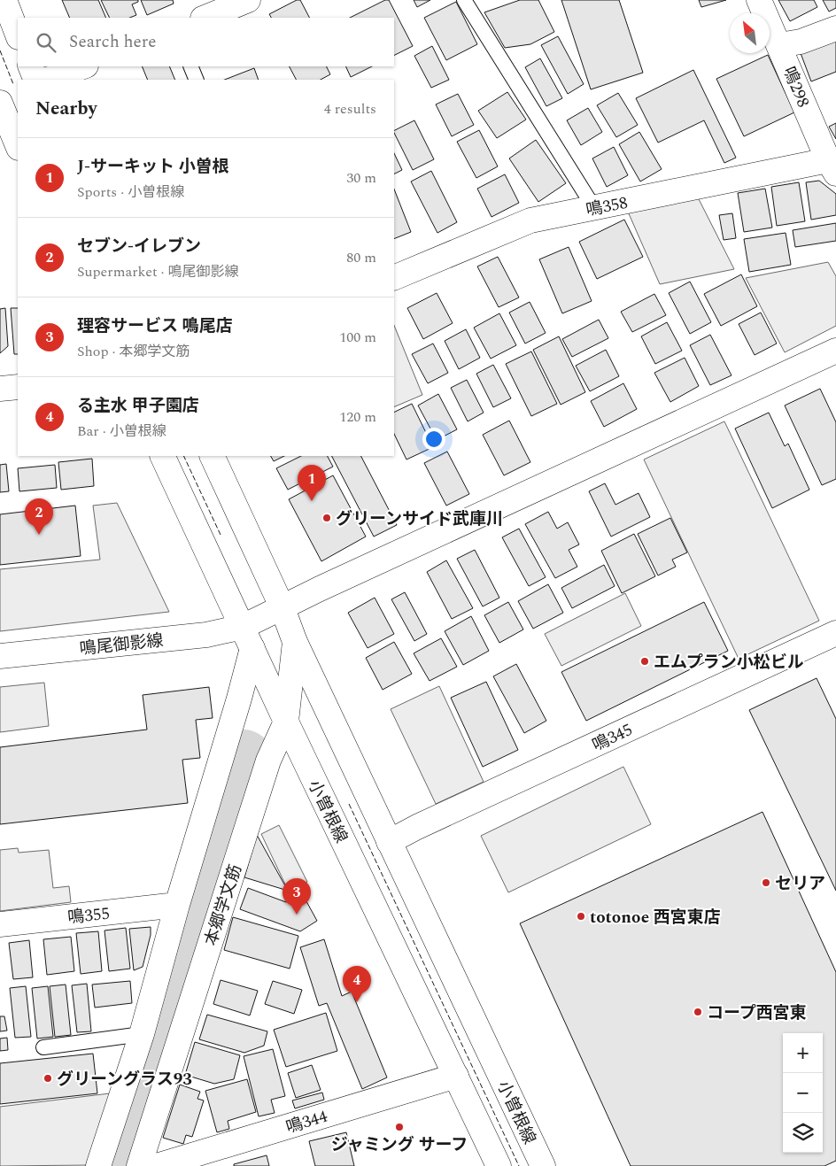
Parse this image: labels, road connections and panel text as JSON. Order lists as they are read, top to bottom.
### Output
{
  "streets": {
    "street": [
      "鳴298",
      "鳴358",
      "鳴尾御影線",
      "鳴345",
      "小曽根線",
      "本郷学文筋",
      "鳴355",
      "鳴344"
    ]
  },
  "crossings": [
    ["鳴298", "鳴358"],
    ["鳴尾御影線", "小曽根線"],
    ["鳴345", "小曽根線"],
    ["小曽根線", "本郷学文筋"],
    ["小曽根線", "鳴344"]
  ],
  "places": [
    "グリーンサイド武庫川",
    "エムプラン小松ビル",
    "セリア",
    "totonoe 西宮東店",
    "コープ西宮東",
    "グリーングラス93",
    "ジャミング サーフ"
  ],
  "north": "top left",
  "page": {
    "search": "Search here",
    "heading": ["Nearby", "4 results"],
    "list": [
      {
        "mark": "1",
        "name": "J-サーキット 小曽根",
        "note": "Sports · 小曽根線",
        "value": "30 m"
      },
      {
        "mark": "2",
        "name": "セブン-イレブン",
        "note": "Supermarket · 鳴尾御影線",
        "value": "80 m"
      },
      {
        "mark": "3",
        "name": "理容サービス 鳴尾店",
        "note": "Shop · 本郷学文筋",
        "value": "100 m"
      },
      {
        "mark": "4",
        "name": "る主水 甲子園店",
        "note": "Bar · 小曽根線",
        "value": "120 m"
      }
    ],
    "pins": [
      "1",
      "2",
      "3",
      "4"
    ],
    "map_buttons": ["+", "−"]
  }
}
